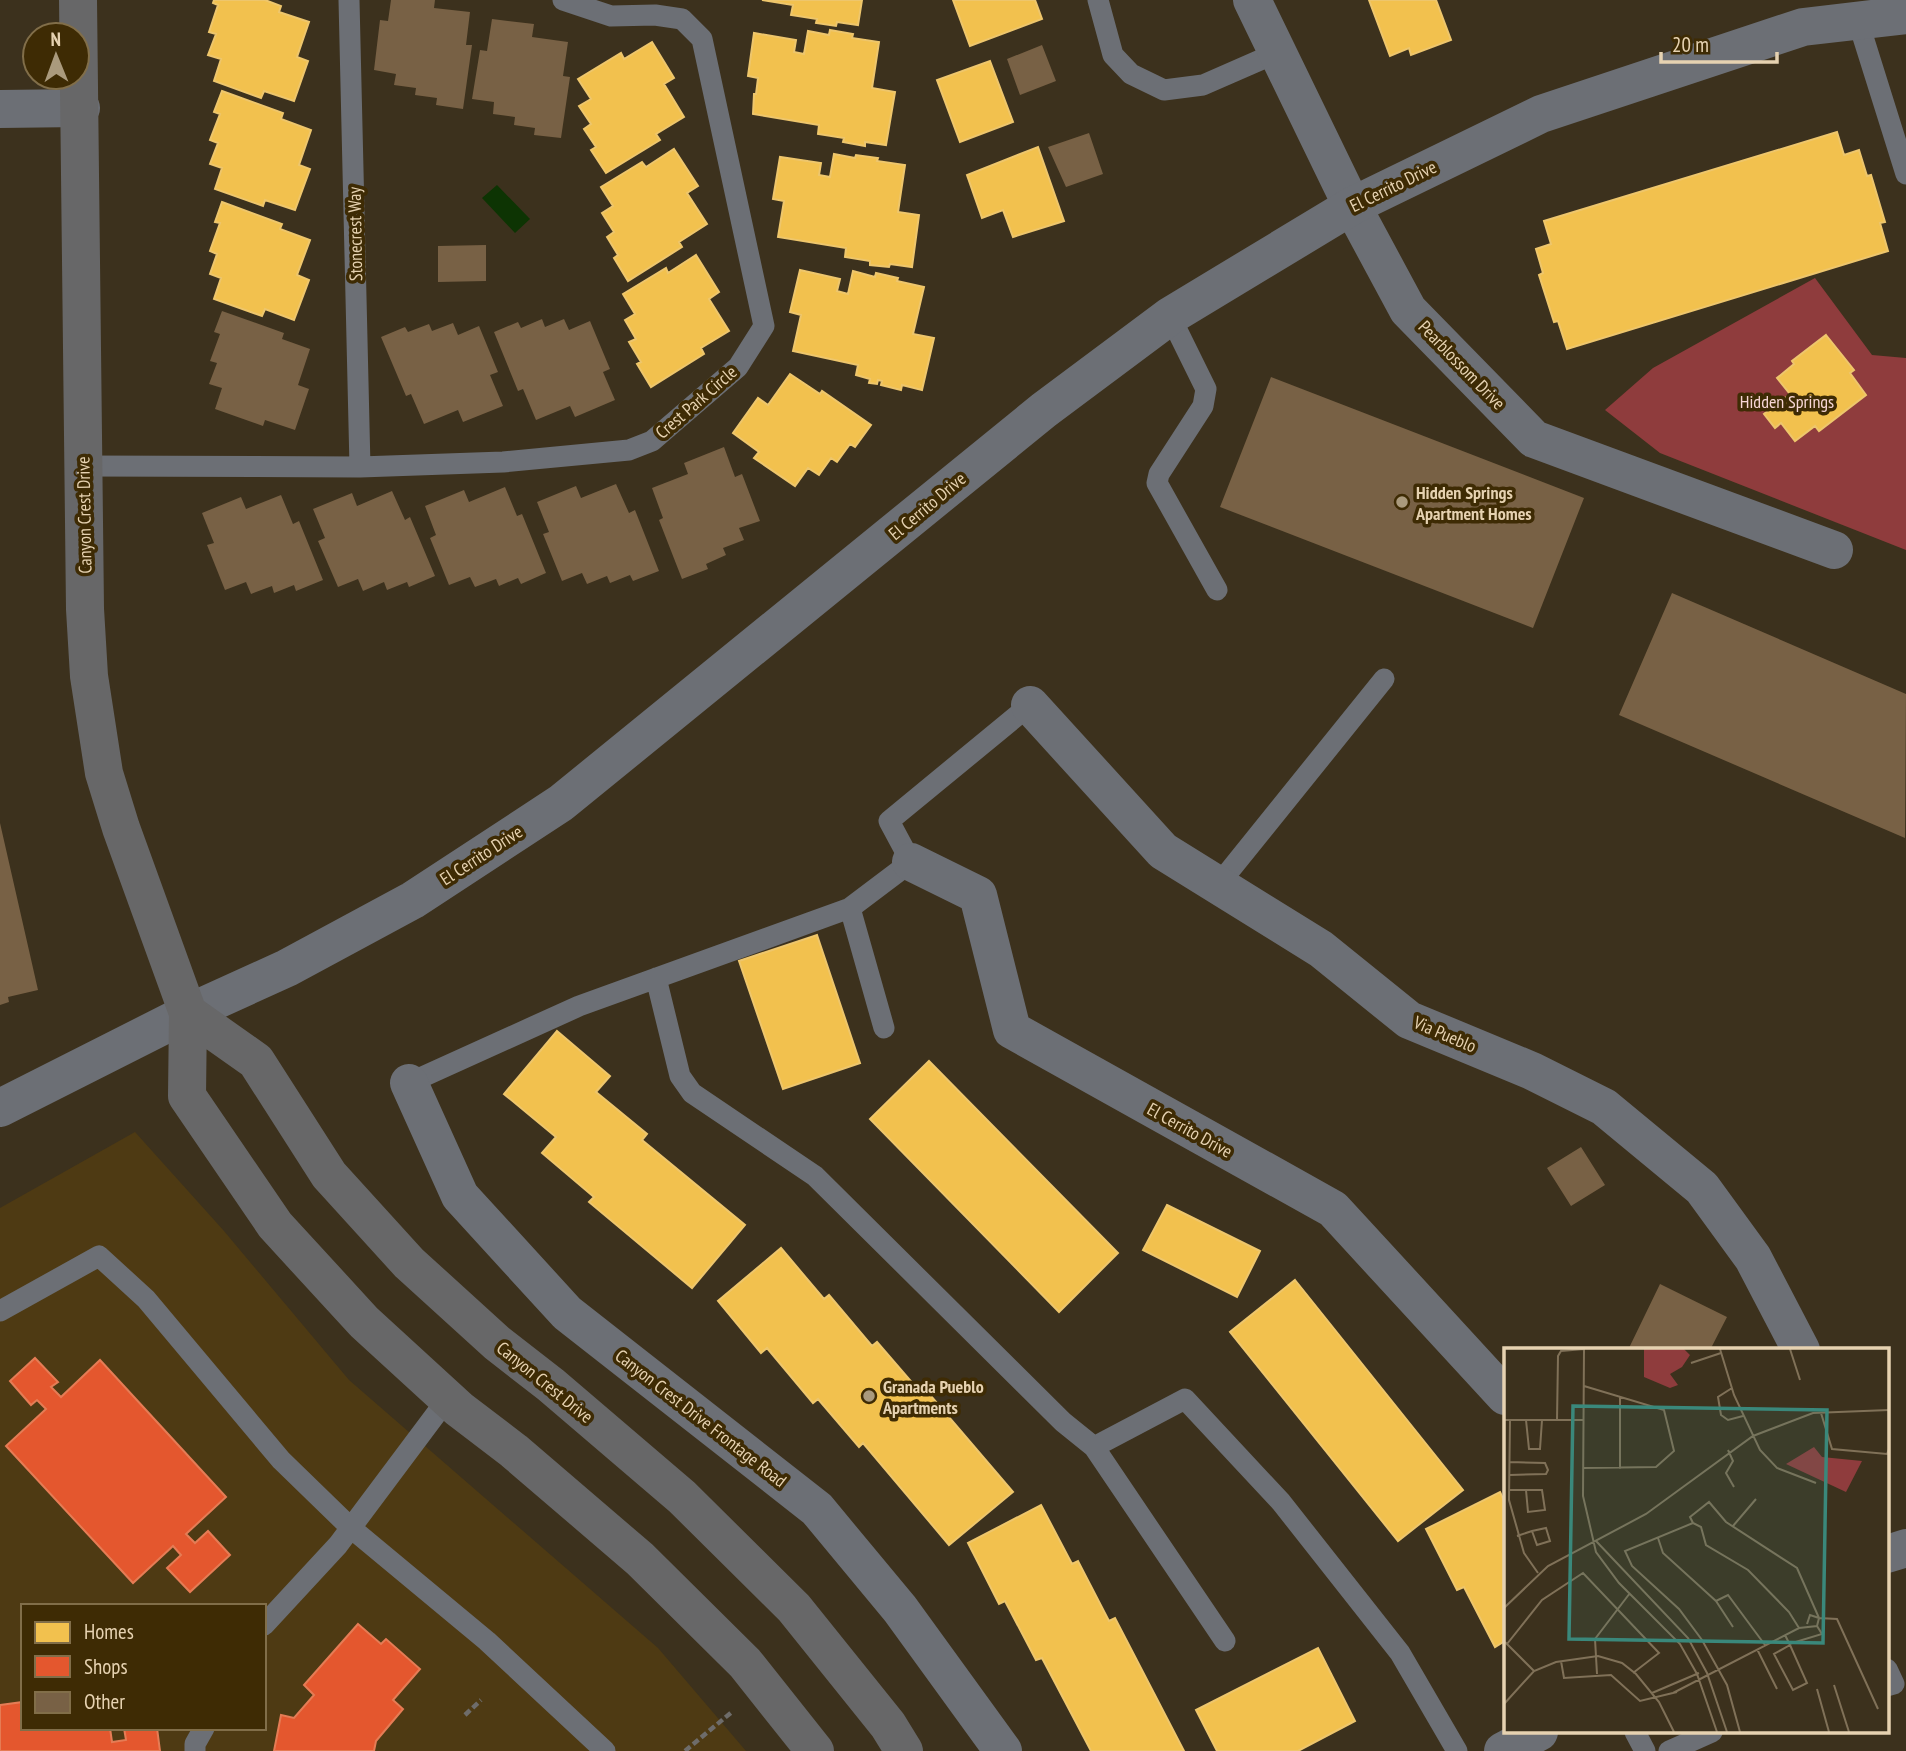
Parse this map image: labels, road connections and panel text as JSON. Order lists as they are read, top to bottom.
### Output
{
  "streets": {
    "main road": ["Canyon Crest Drive"],
    "street": [
      "El Cerrito Drive",
      "Pearblossom Drive",
      "Via Pueblo",
      "Canyon Crest Drive Frontage Road"
    ],
    "lane": ["Stonecrest Way", "Crest Park Circle"]
  },
  "crossings": [
    ["El Cerrito Drive", "Pearblossom Drive"],
    ["El Cerrito Drive", "Canyon Crest Drive"],
    ["Stonecrest Way", "Crest Park Circle"],
    ["Crest Park Circle", "Canyon Crest Drive"]
  ],
  "parks": ["Hidden Springs"],
  "places": ["Hidden Springs Apartment Homes", "Granada Pueblo Apartments"],
  "legend": ["Homes", "Shops", "Other"],
  "scale_bar": "20 m",
  "north": "top"
}
